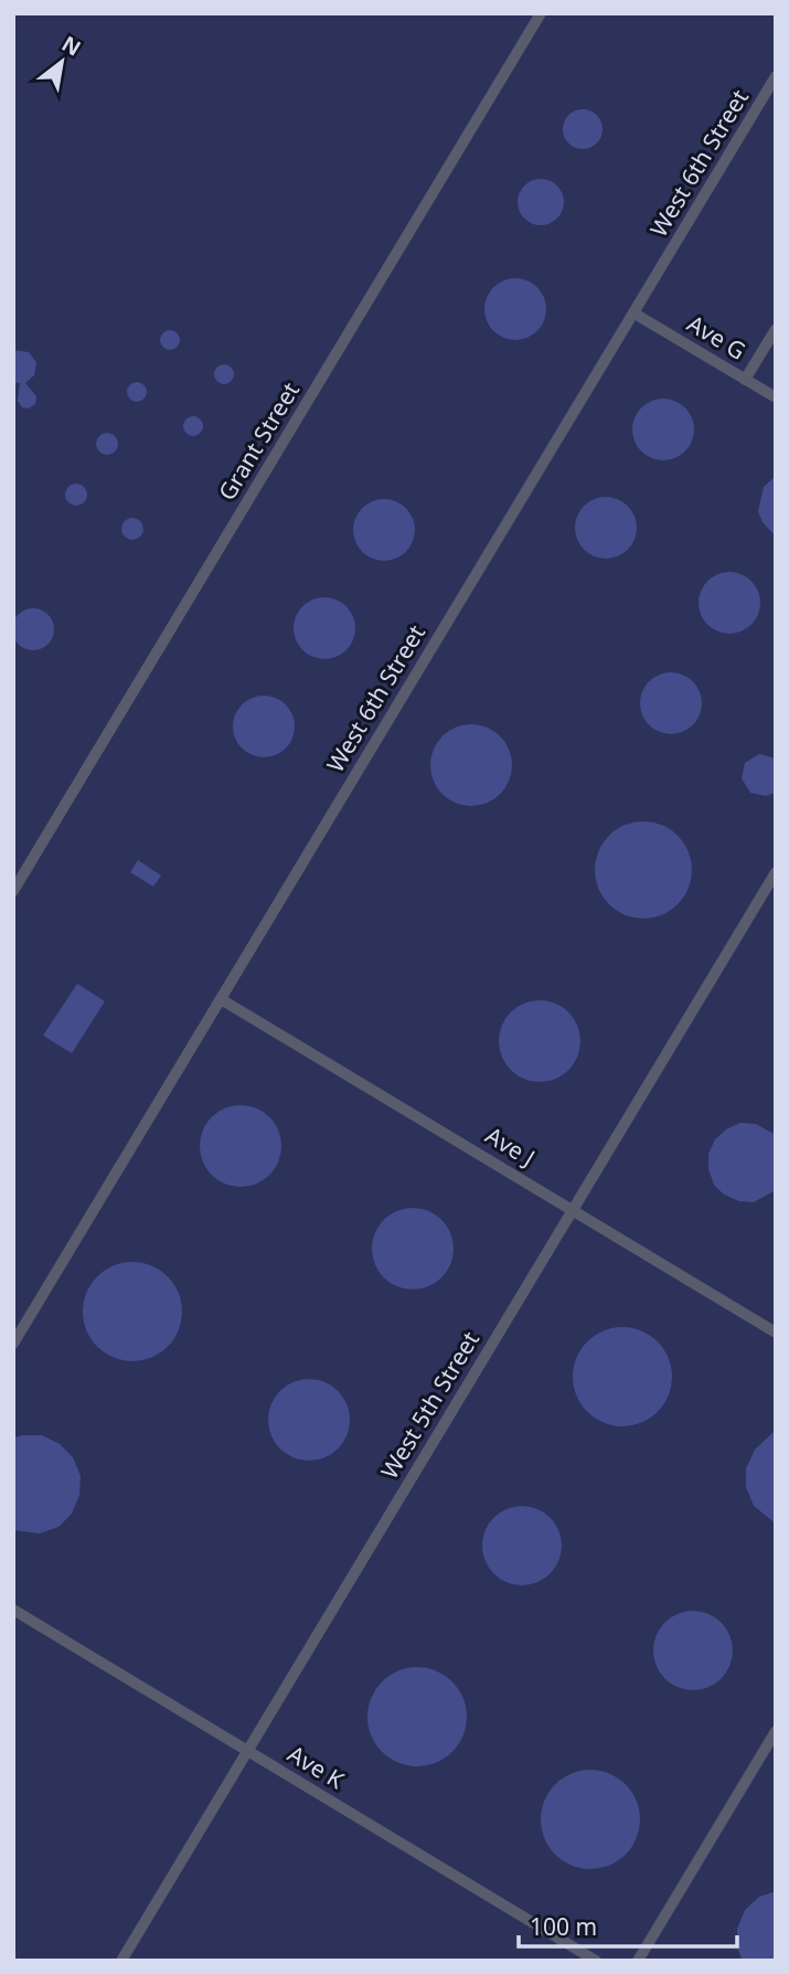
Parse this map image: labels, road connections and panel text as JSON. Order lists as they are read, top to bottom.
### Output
{
  "streets": {
    "street": [
      "West 6th Street",
      "Ave G",
      "Grant Street",
      "Ave J",
      "West 5th Street",
      "Ave K"
    ]
  },
  "crossings": [
    ["West 6th Street", "Ave G"],
    ["West 6th Street", "Ave J"],
    ["Ave J", "West 5th Street"],
    ["West 5th Street", "Ave K"]
  ],
  "scale_bar": "100 m",
  "north": "top right"
}
